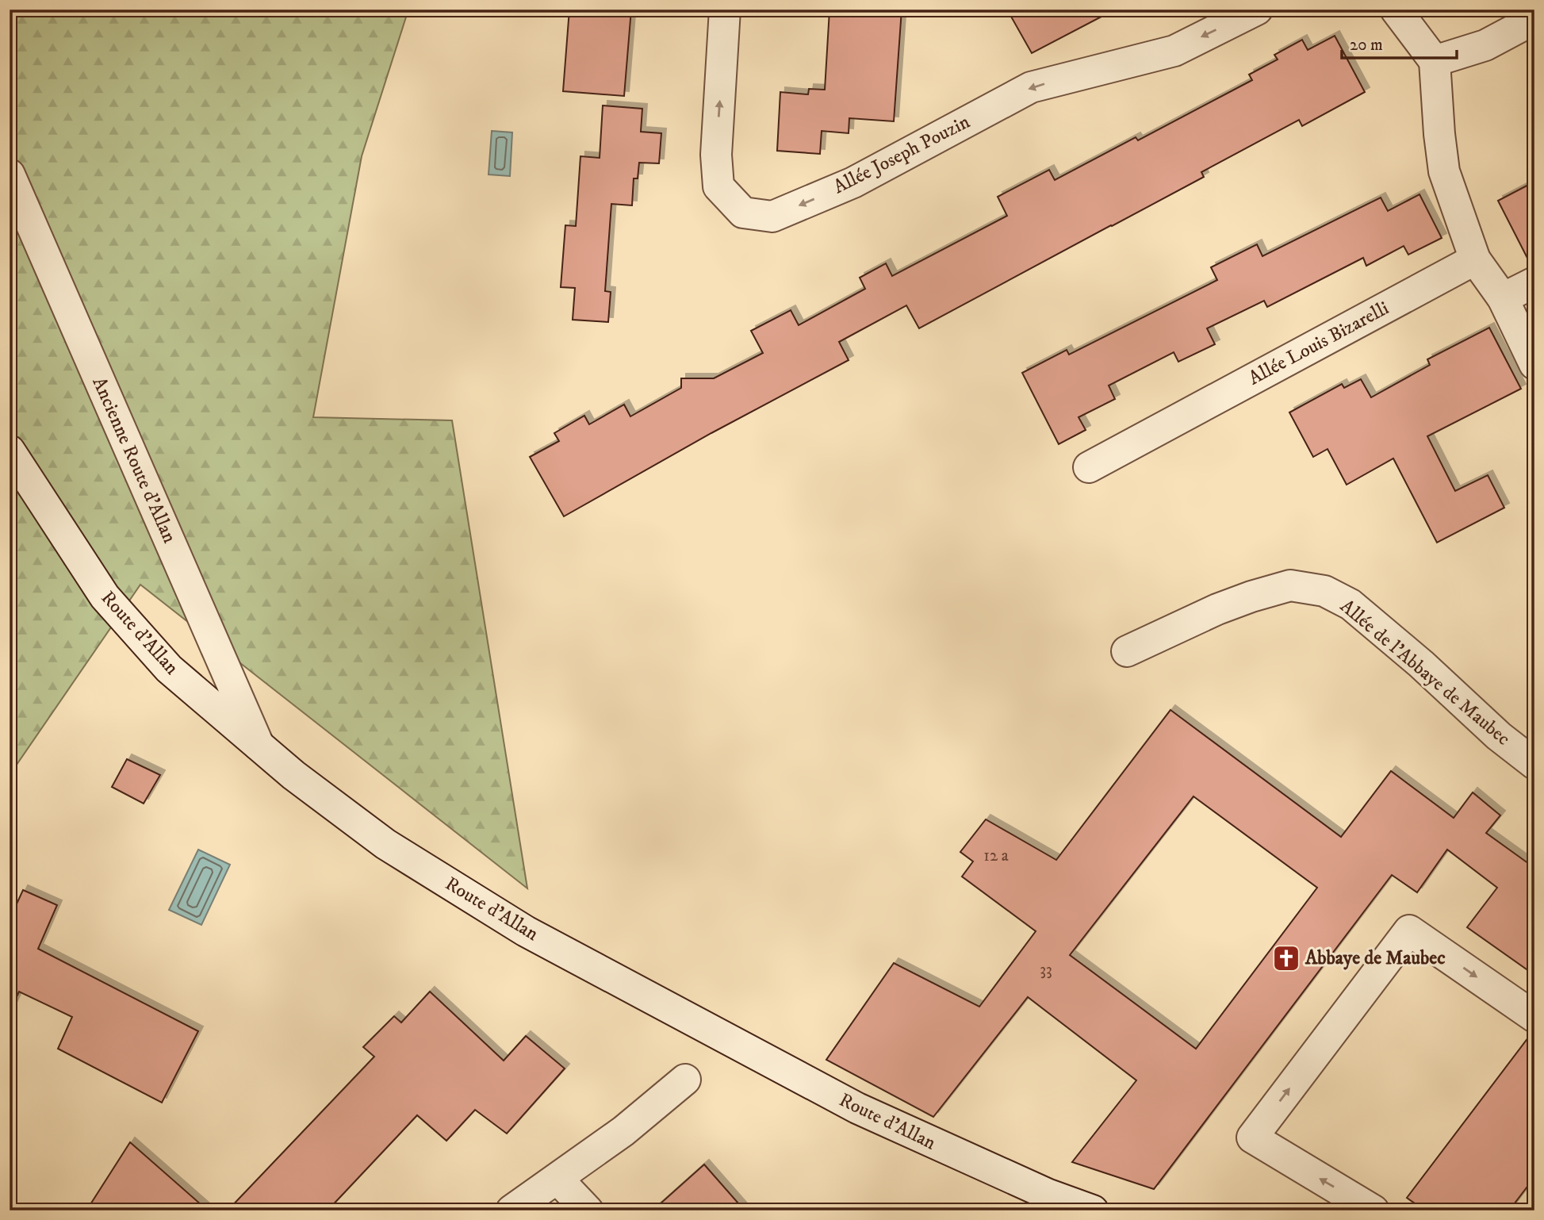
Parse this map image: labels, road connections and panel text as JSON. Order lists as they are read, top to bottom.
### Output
{
  "streets": {
    "street": [
      "Allée Joseph Pouzin",
      "Allée Louis Bizarelli",
      "Ancienne Route d'Allan",
      "Route d'Allan",
      "Allée de l'Abbaye de Maubec"
    ]
  },
  "crossings": [
    ["Ancienne Route d'Allan", "Route d'Allan"]
  ],
  "places": {
    "church": ["Abbaye de Maubec"]
  },
  "house_numbers": ["12 a", "33"],
  "scale_bar": "20 m"
}
